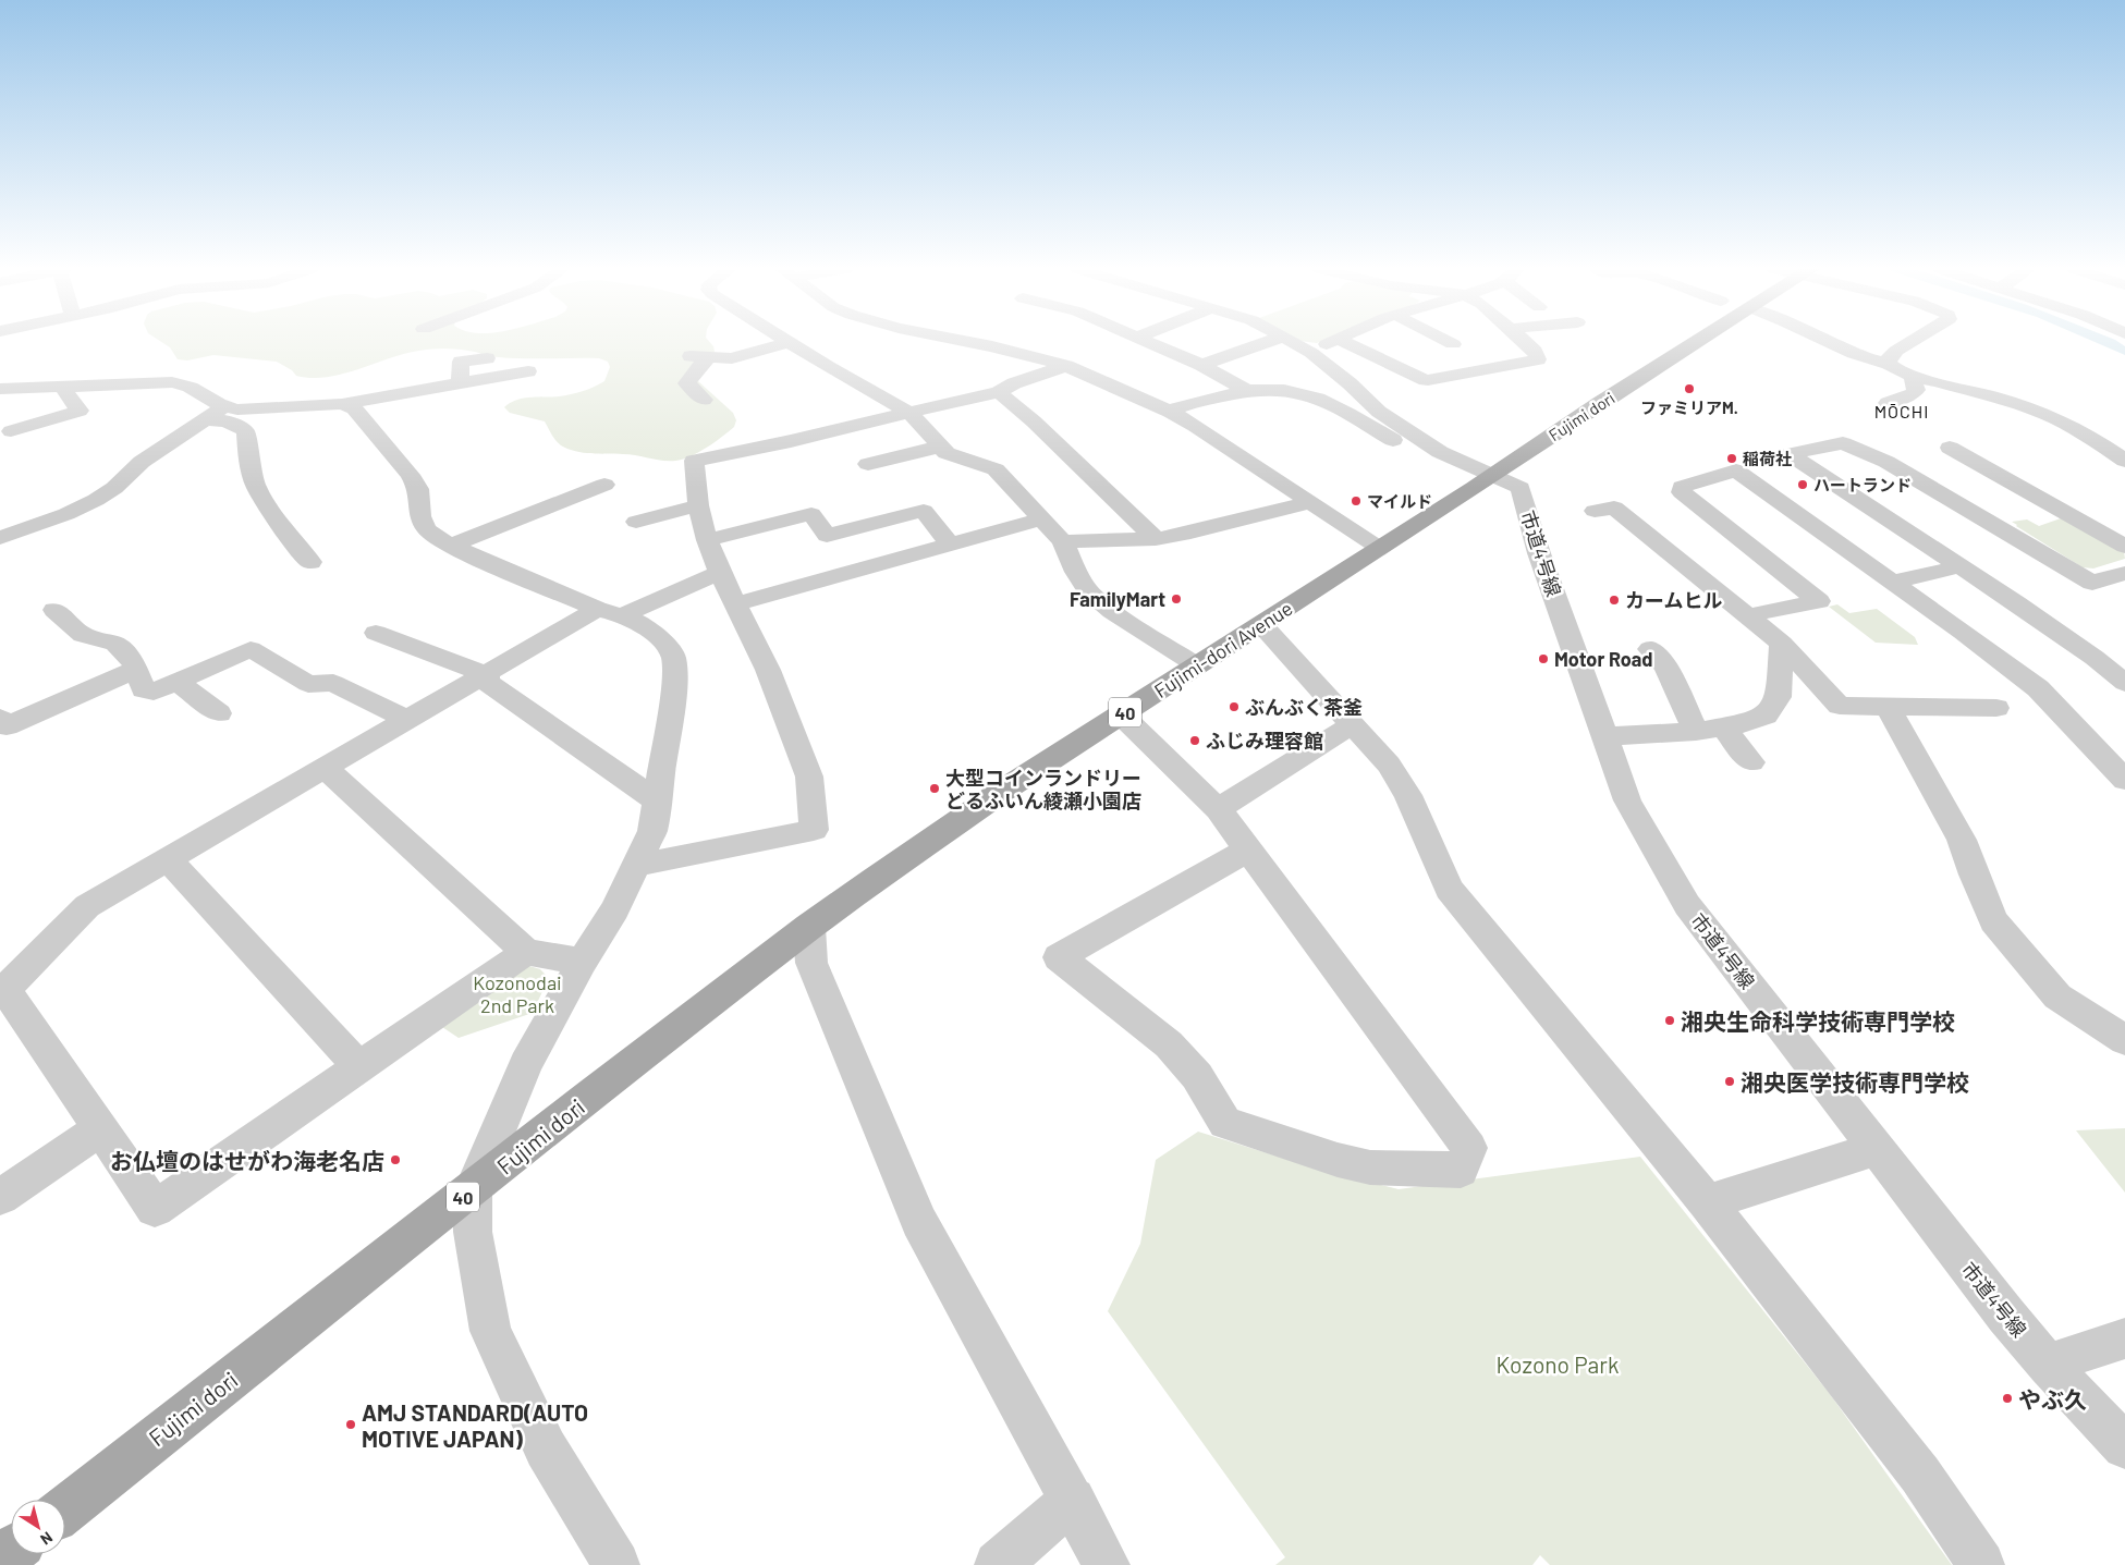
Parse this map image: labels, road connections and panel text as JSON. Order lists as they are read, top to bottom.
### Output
{
  "streets": {
    "main road": ["Fujimi dori", "Fujimi-dori Avenue", "40"],
    "street": ["市道4号線"]
  },
  "crossings": [
    ["Fujimi dori", "市道4号線"],
    ["Fujimi dori", "Fujimi-dori Avenue"],
    ["市道4号線", "Fujimi-dori Avenue"]
  ],
  "districts": ["MŌCHI"],
  "parks": ["Kozonodai 2nd Park", "Kozono Park"],
  "places": [
    "ファミリアM.",
    "稲荷社",
    "ハートランド",
    "マイルド",
    "FamilyMart",
    "カームヒル",
    "Motor Road",
    "ぶんぶく茶釜",
    "ふじみ理容館",
    "大型コインランドリー どるふいん綾瀬小園店",
    "湘央生命科学技術専門学校",
    "湘央医学技術専門学校",
    "お仏壇のはせがわ海老名店",
    "やぶ久",
    "AMJ STANDARD(AUTO MOTIVE JAPAN)"
  ],
  "north": "bottom right"
}
